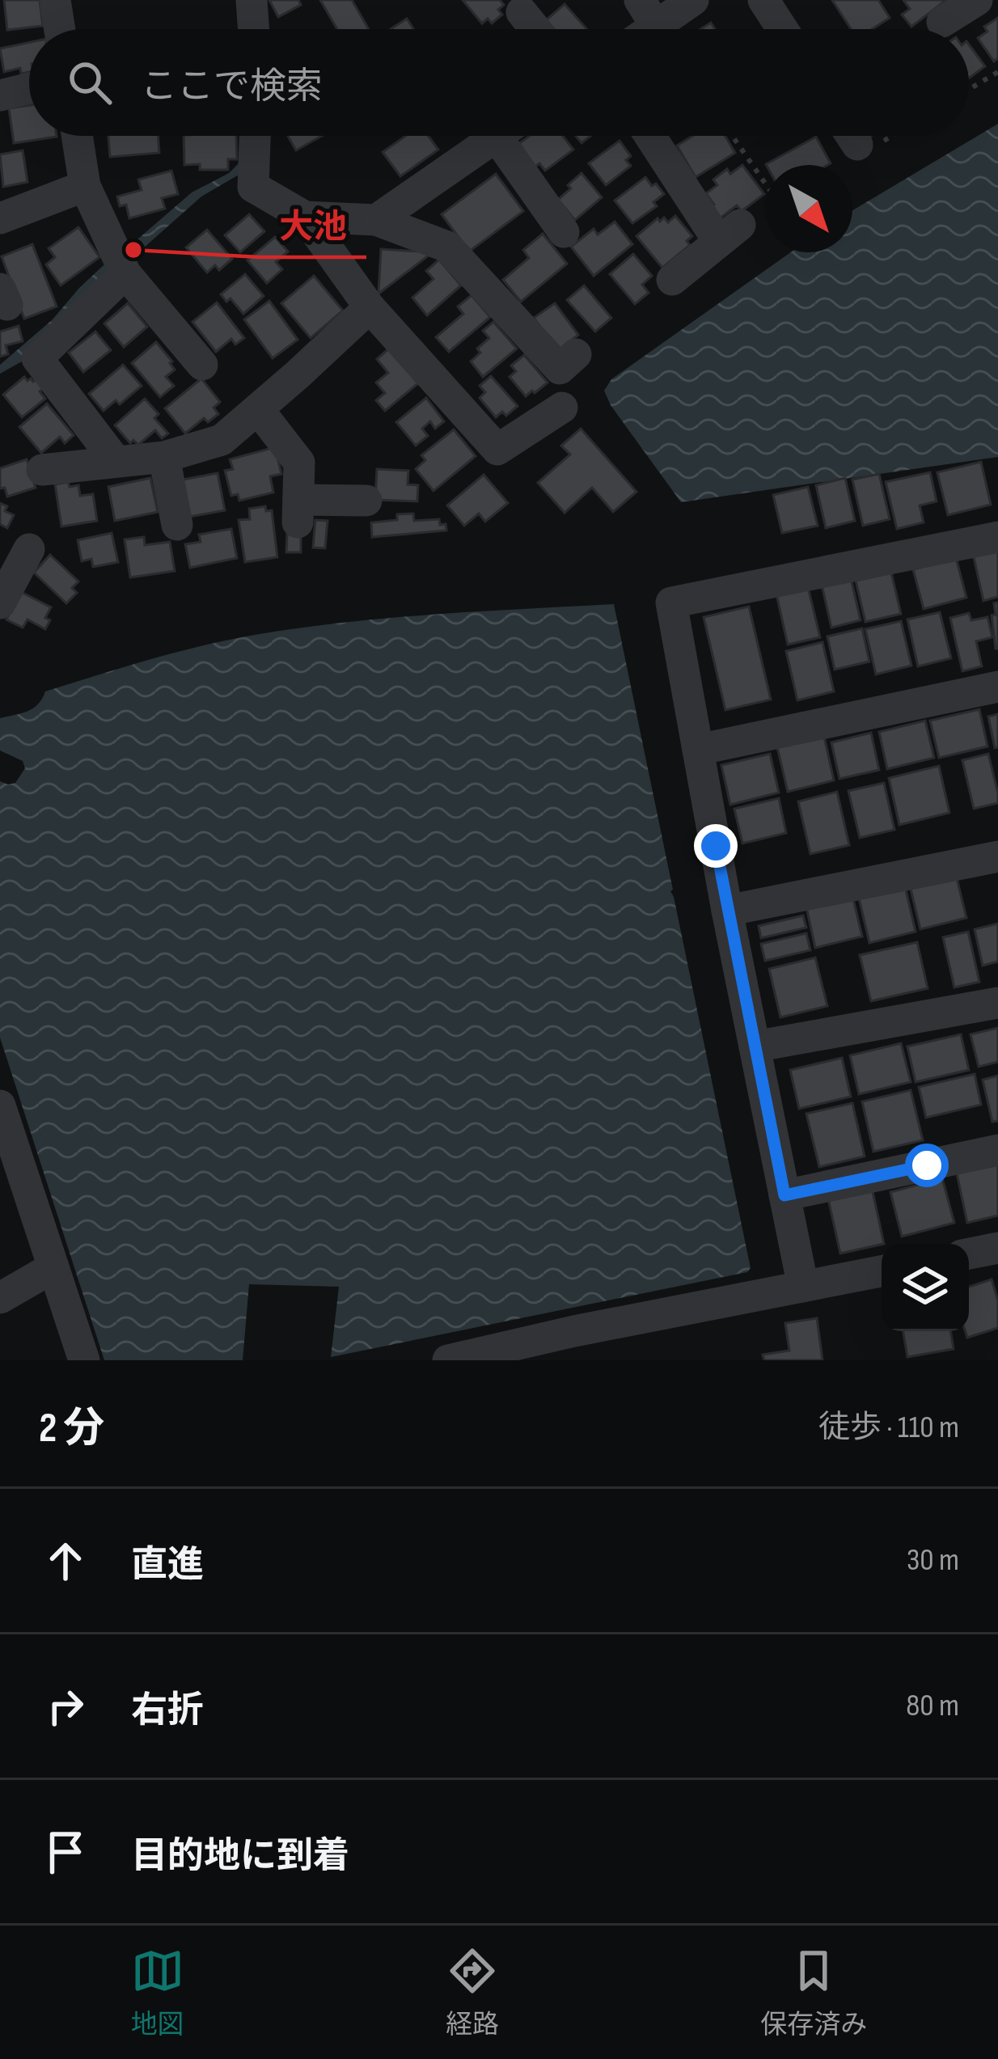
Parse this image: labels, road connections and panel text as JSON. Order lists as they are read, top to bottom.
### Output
{
  "places": ["大池"],
  "north": "bottom right",
  "page": {
    "search": "ここで検索",
    "heading": ["2 分", "徒歩 · 110 m"],
    "list": [
      ["直進", "30 m"],
      ["右折", "80 m"],
      "目的地に到着"
    ],
    "nav": ["地図", "経路", "保存済み"]
  }
}
